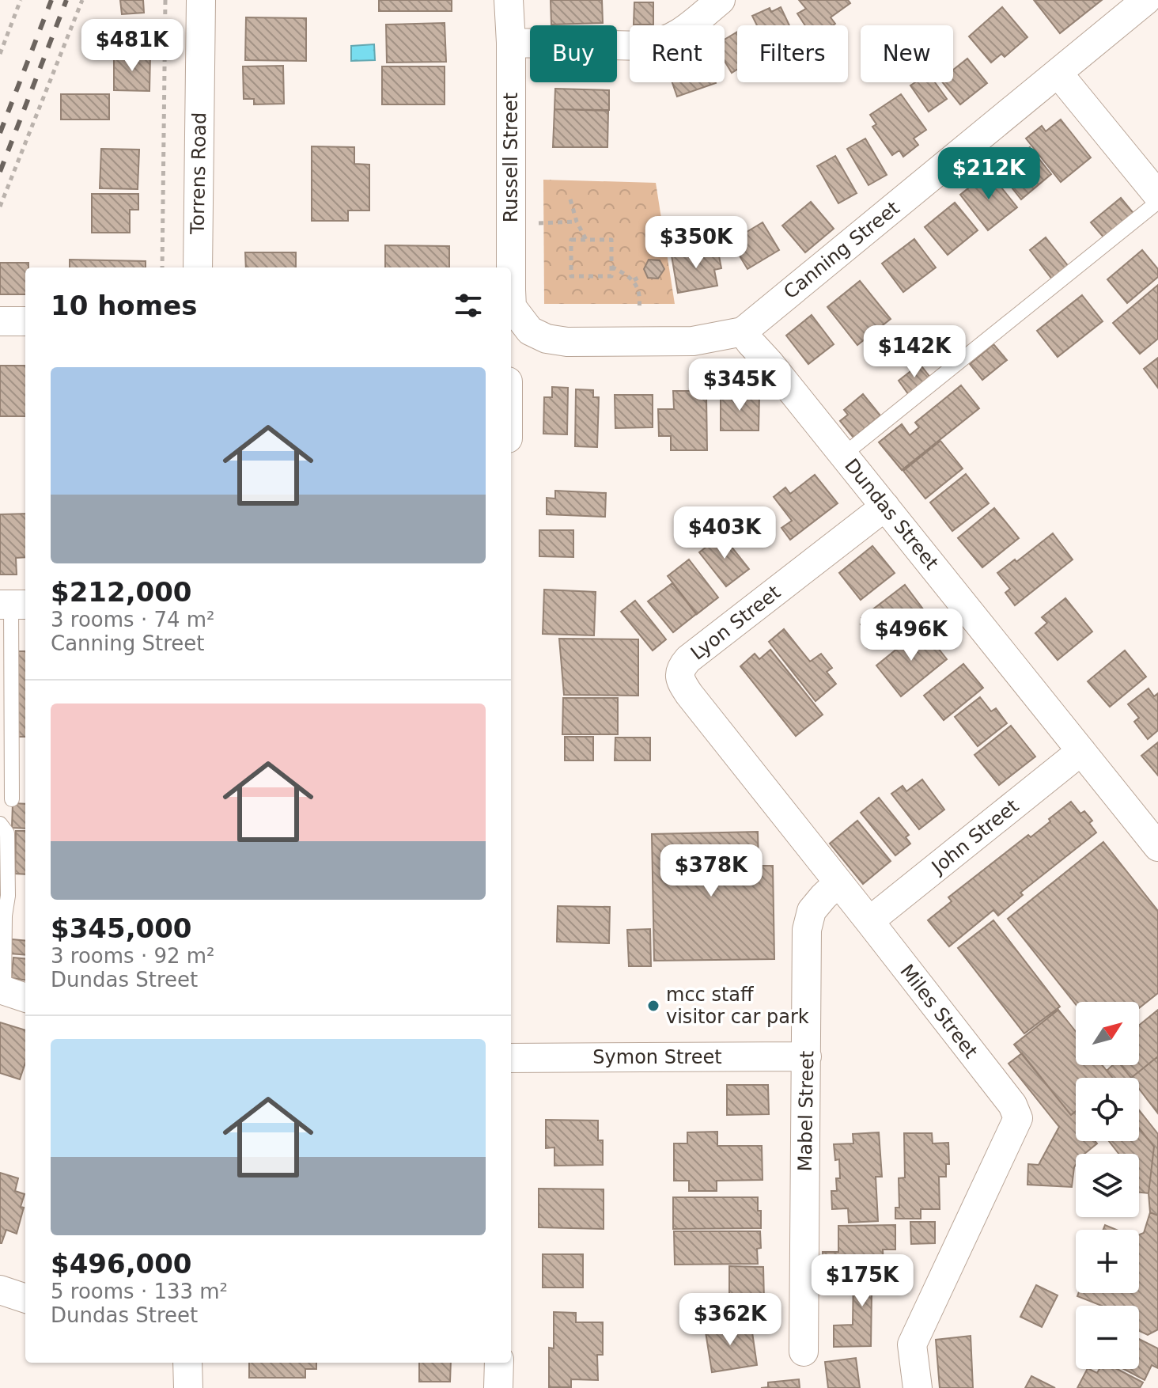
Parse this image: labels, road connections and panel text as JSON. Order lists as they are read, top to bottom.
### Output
{
  "streets": {
    "street": [
      "Russell Street",
      "Torrens Road",
      "Canning Street",
      "Dundas Street",
      "Lyon Street",
      "John Street",
      "Miles Street",
      "Symon Street",
      "Mabel Street"
    ]
  },
  "crossings": [
    ["Russell Street", "Canning Street"],
    ["Russell Street", "Dundas Street"],
    ["Canning Street", "Dundas Street"],
    ["Dundas Street", "Lyon Street"],
    ["Dundas Street", "John Street"],
    ["Lyon Street", "Miles Street"],
    ["John Street", "Miles Street"],
    ["Miles Street", "Mabel Street"],
    ["Symon Street", "Mabel Street"]
  ],
  "places": ["mcc staff visitor car park"],
  "north": "top right",
  "page": {
    "price": [
      "$481K",
      "$212K",
      "$350K",
      "$142K",
      "$345K",
      "$403K",
      "$496K",
      "$378K",
      "$175K",
      "$362K"
    ],
    "chip": [
      "Buy",
      "Rent",
      "Filters",
      "New"
    ],
    "heading": "10 homes",
    "list": [
      {
        "name": "$212,000",
        "note": "3 rooms · 74 m² · Canning Street"
      },
      {
        "name": "$345,000",
        "note": "3 rooms · 92 m² · Dundas Street"
      },
      {
        "name": "$496,000",
        "note": "5 rooms · 133 m² · Dundas Street"
      }
    ],
    "map_buttons": ["+", "−"]
  }
}
